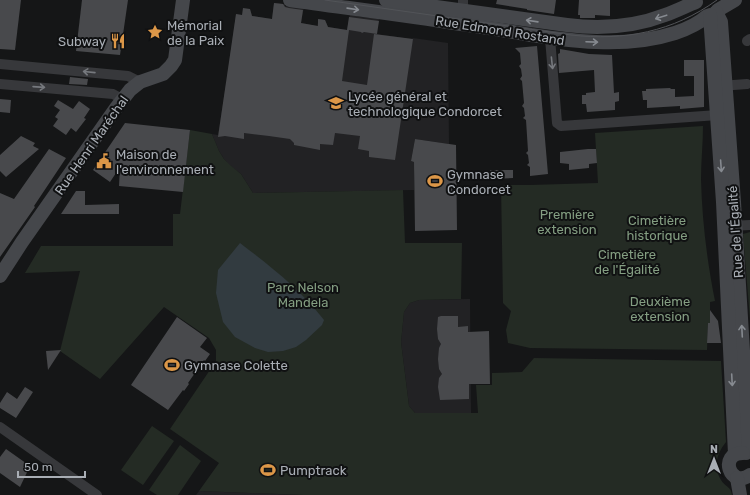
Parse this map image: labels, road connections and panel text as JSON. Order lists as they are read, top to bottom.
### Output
{
  "streets": {
    "street": ["Rue Edmond Rostand", "Rue Henri Maréchal", "Rue de l'Égalité"]
  },
  "crossings": [
    ["Rue Edmond Rostand", "Rue de l'Égalité"]
  ],
  "parks": [
    "Première extension",
    "Cimetière historique",
    "Cimetière de l'Égalité",
    "Parc Nelson Mandela",
    "Deuxième extension"
  ],
  "places": {
    "place": ["Mémorial de la Paix"],
    "restaurant": ["Subway"],
    "school or university": ["Lycée général et technologique Condorcet"],
    "public building": ["Maison de l'environnement"],
    "sports": ["Gymnase Condorcet", "Gymnase Colette", "Pumptrack"]
  },
  "scale_bar": "50 m",
  "north": "top"
}
